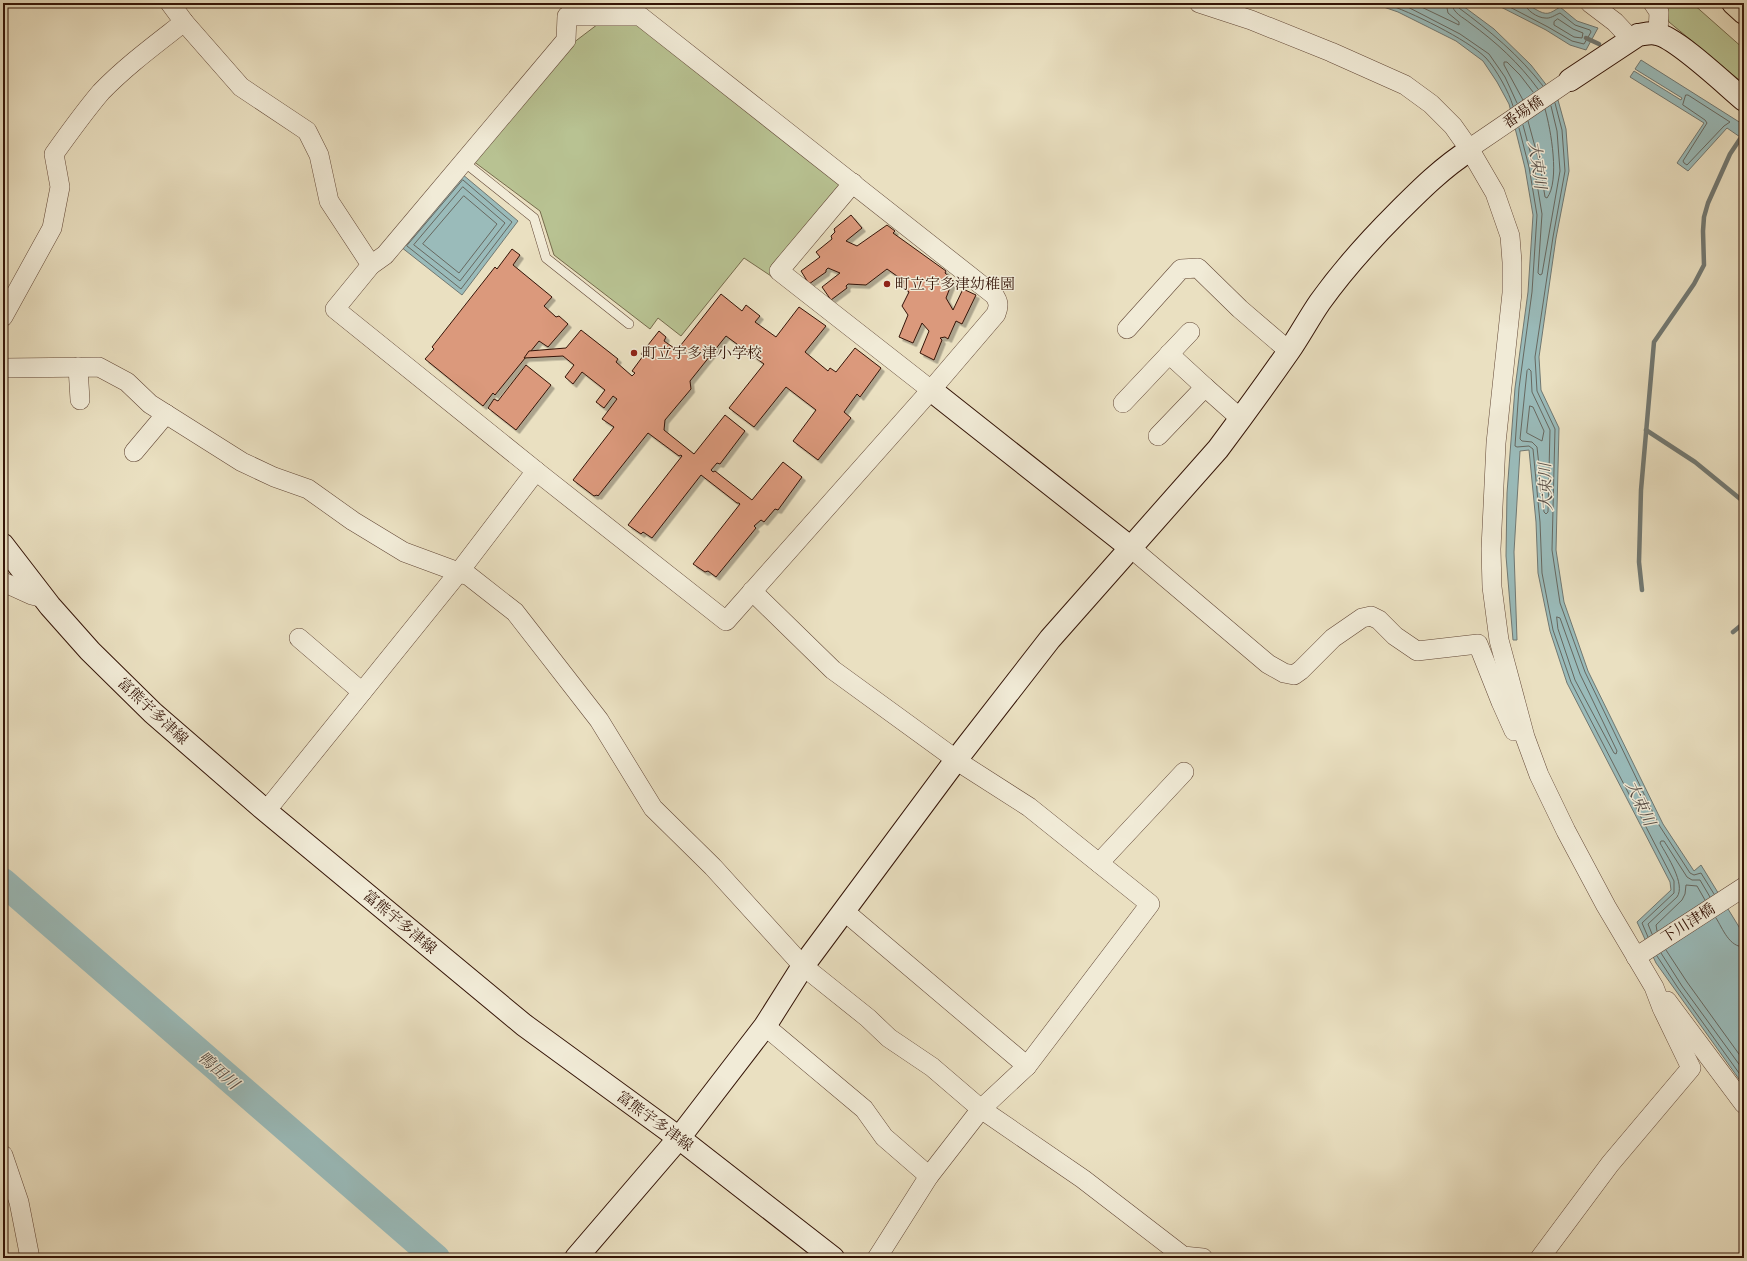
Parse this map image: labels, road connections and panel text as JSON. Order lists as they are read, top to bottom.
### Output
{
  "streets": {
    "street": ["番場橋", "富熊宇多津線", "下川津橋"]
  },
  "water": ["大束川", "鴨田川"],
  "places": ["町立宇多津幼稚園", "町立宇多津小学校"]
}
